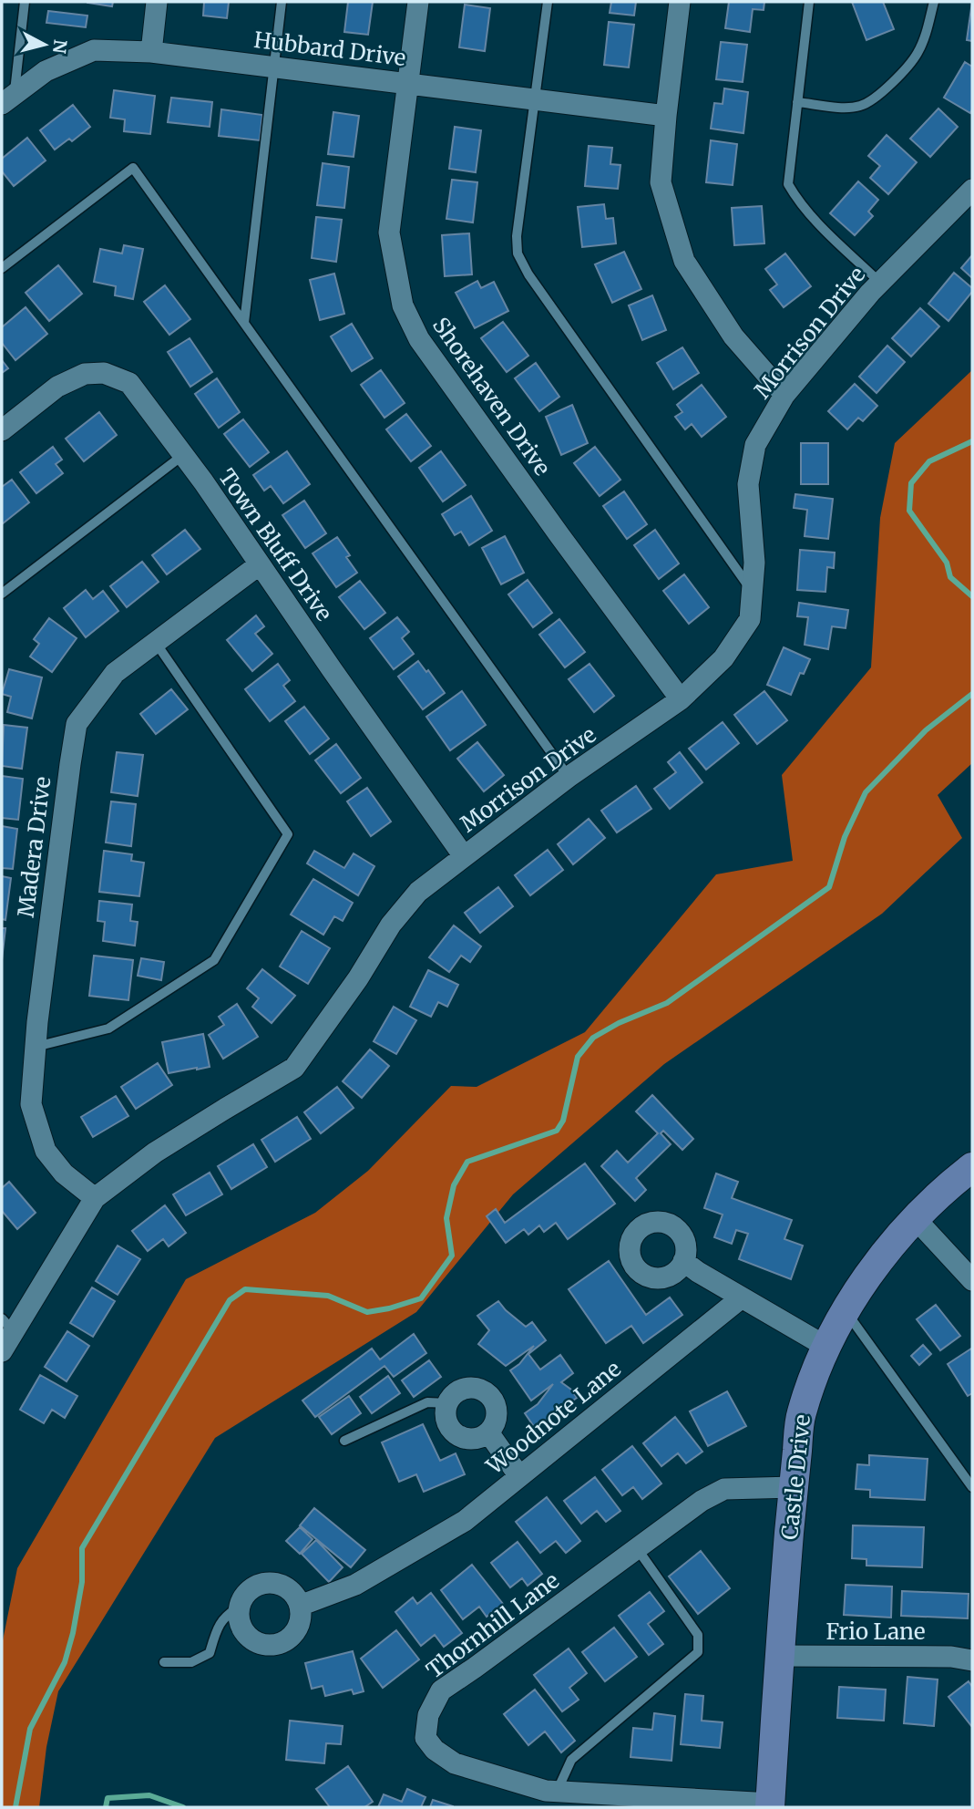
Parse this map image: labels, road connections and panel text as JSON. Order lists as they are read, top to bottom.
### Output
{
  "streets": {
    "main road": ["Castle Drive"],
    "street": [
      "Hubbard Drive",
      "Morrison Drive",
      "Shorehaven Drive",
      "Town Bluff Drive",
      "Madera Drive",
      "Woodnote Lane",
      "Thornhill Lane",
      "Frio Lane"
    ]
  },
  "crossings": [
    ["Hubbard Drive", "Shorehaven Drive"],
    ["Morrison Drive", "Shorehaven Drive"],
    ["Morrison Drive", "Town Bluff Drive"],
    ["Morrison Drive", "Madera Drive"],
    ["Town Bluff Drive", "Madera Drive"],
    ["Castle Drive", "Thornhill Lane"],
    ["Castle Drive", "Frio Lane"]
  ],
  "north": "right"
}
